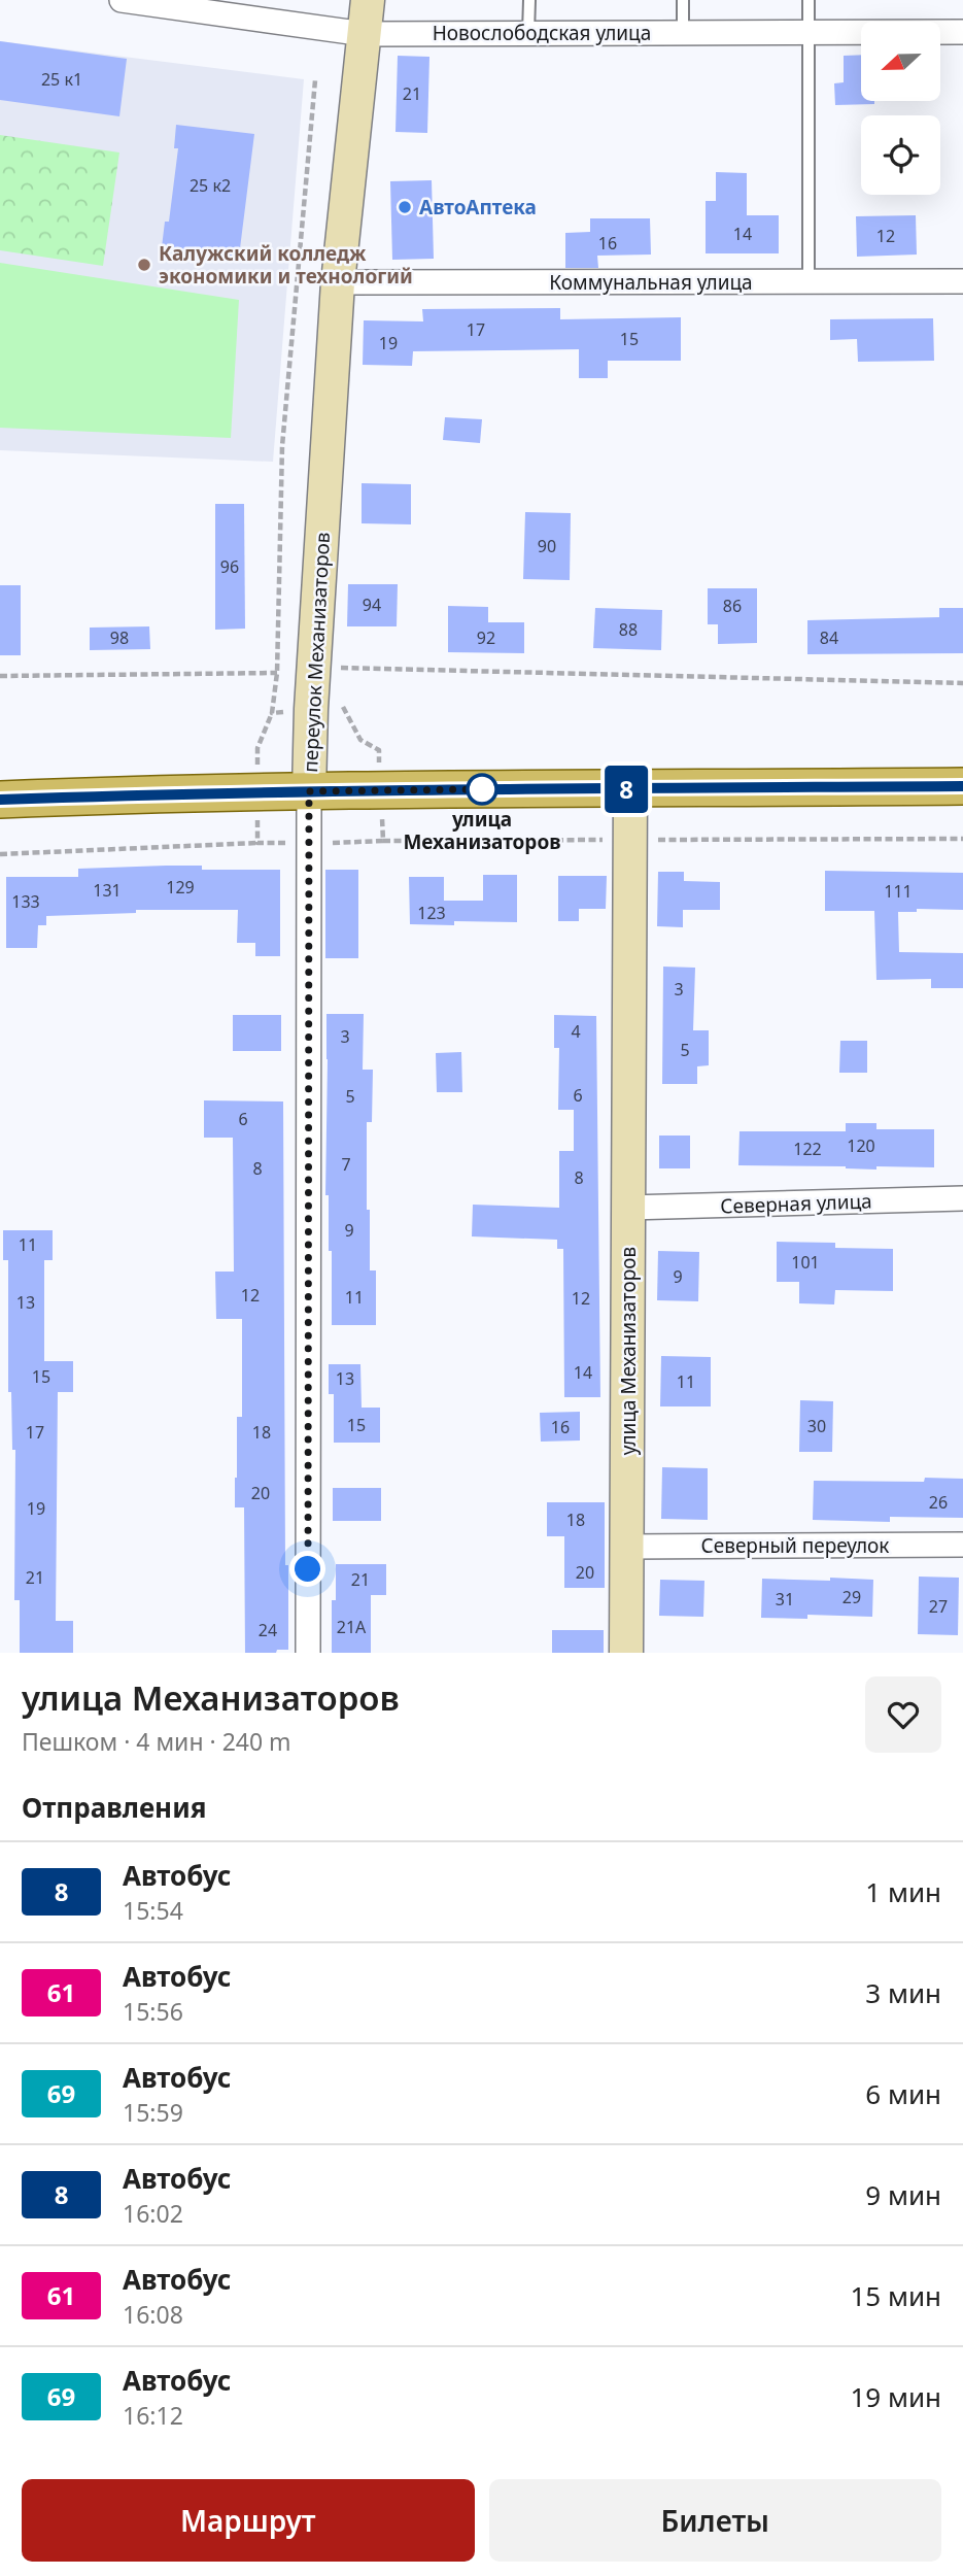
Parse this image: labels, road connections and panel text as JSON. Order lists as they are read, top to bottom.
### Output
{
  "streets": {
    "street": [
      "Новослободская улица",
      "Коммунальная улица",
      "переулок Механизаторов",
      "Северная улица",
      "улица Механизаторов",
      "Северный переулок"
    ]
  },
  "crossings": [
    ["Новослободская улица", "переулок Механизаторов"],
    ["Коммунальная улица", "переулок Механизаторов"],
    ["Северная улица", "улица Механизаторов"],
    ["улица Механизаторов", "Северный переулок"]
  ],
  "places": ["АвтоАптека", "Калужский колледж экономики и технологий", "улица Механизаторов"],
  "lines": ["bus line 8"],
  "house_numbers": [
    "25 к1",
    "21",
    "25 к2",
    "14",
    "12",
    "16",
    "17",
    "15",
    "19",
    "90",
    "96",
    "94",
    "86",
    "88",
    "98",
    "92",
    "84",
    "129",
    "131",
    "111",
    "133",
    "123",
    "3",
    "4",
    "3",
    "5",
    "6",
    "5",
    "6",
    "120",
    "122",
    "7",
    "8",
    "8",
    "9",
    "11",
    "101",
    "9",
    "12",
    "11",
    "12",
    "13",
    "14",
    "15",
    "13",
    "11",
    "15",
    "30",
    "16",
    "17",
    "18",
    "20",
    "26",
    "19",
    "18",
    "20",
    "21",
    "21",
    "29",
    "31",
    "27",
    "21А",
    "24"
  ],
  "north": "left",
  "page": {
    "on_map": "8",
    "heading": [
      ["улица Механизаторов", "Пешком · 4 мин · 240 m"],
      "Отправления"
    ],
    "list": [
      {
        "mark": "8",
        "name": "Автобус",
        "note": "15:54",
        "value": "1 мин"
      },
      {
        "mark": "61",
        "name": "Автобус",
        "note": "15:56",
        "value": "3 мин"
      },
      {
        "mark": "69",
        "name": "Автобус",
        "note": "15:59",
        "value": "6 мин"
      },
      {
        "mark": "8",
        "name": "Автобус",
        "note": "16:02",
        "value": "9 мин"
      },
      {
        "mark": "61",
        "name": "Автобус",
        "note": "16:08",
        "value": "15 мин"
      },
      {
        "mark": "69",
        "name": "Автобус",
        "note": "16:12",
        "value": "19 мин"
      }
    ],
    "buttons": ["Маршрут", "Билеты"]
  }
}
